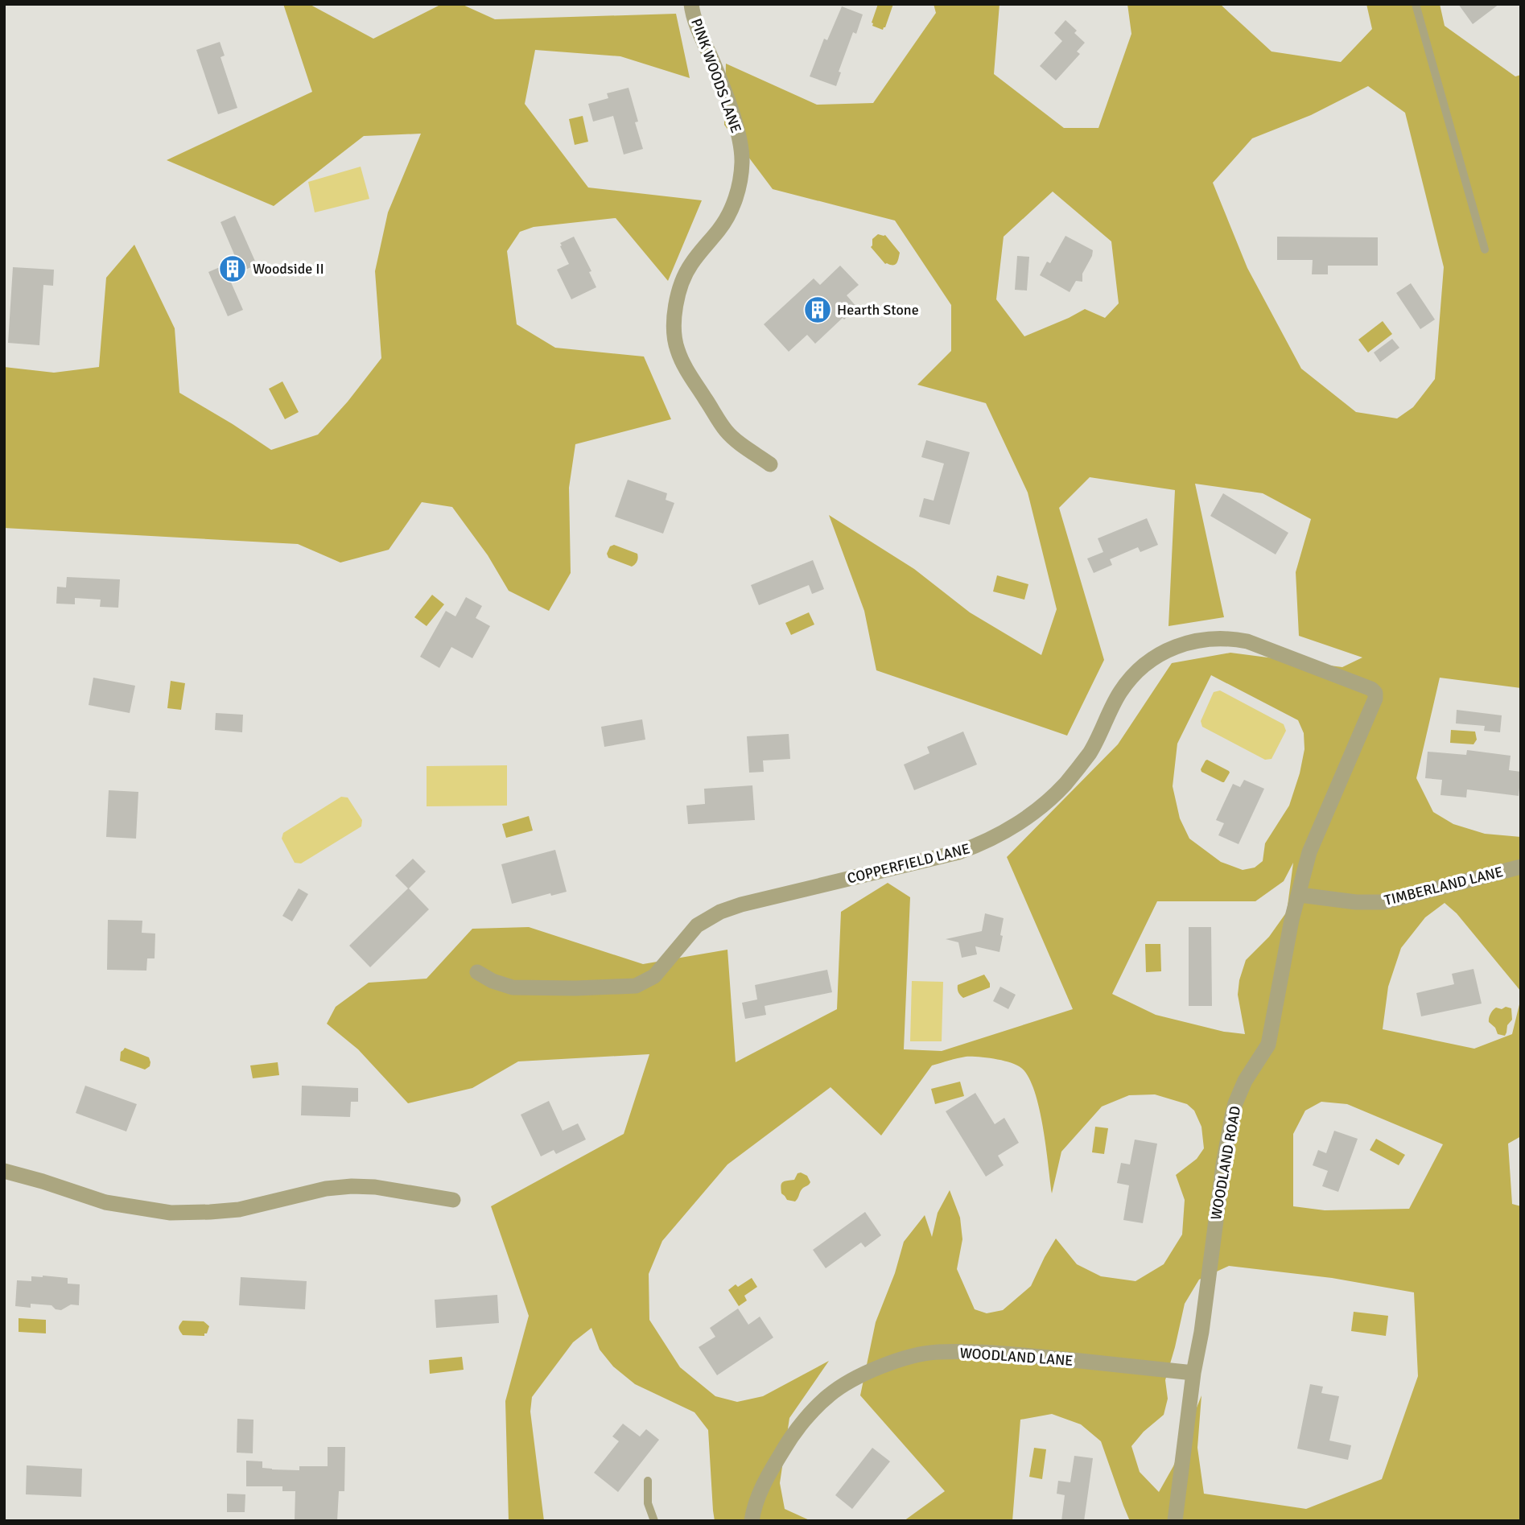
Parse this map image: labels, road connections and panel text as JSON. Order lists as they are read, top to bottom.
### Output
{
  "streets": {
    "street": [
      "PINK WOODS LANE",
      "COPPERFIELD LANE",
      "TIMBERLAND LANE",
      "WOODLAND ROAD",
      "WOODLAND LANE"
    ]
  },
  "crossings": [
    ["COPPERFIELD LANE", "WOODLAND ROAD"],
    ["TIMBERLAND LANE", "WOODLAND ROAD"],
    ["WOODLAND ROAD", "WOODLAND LANE"]
  ],
  "places": {
    "building": ["Woodside II", "Hearth Stone"]
  }
}
